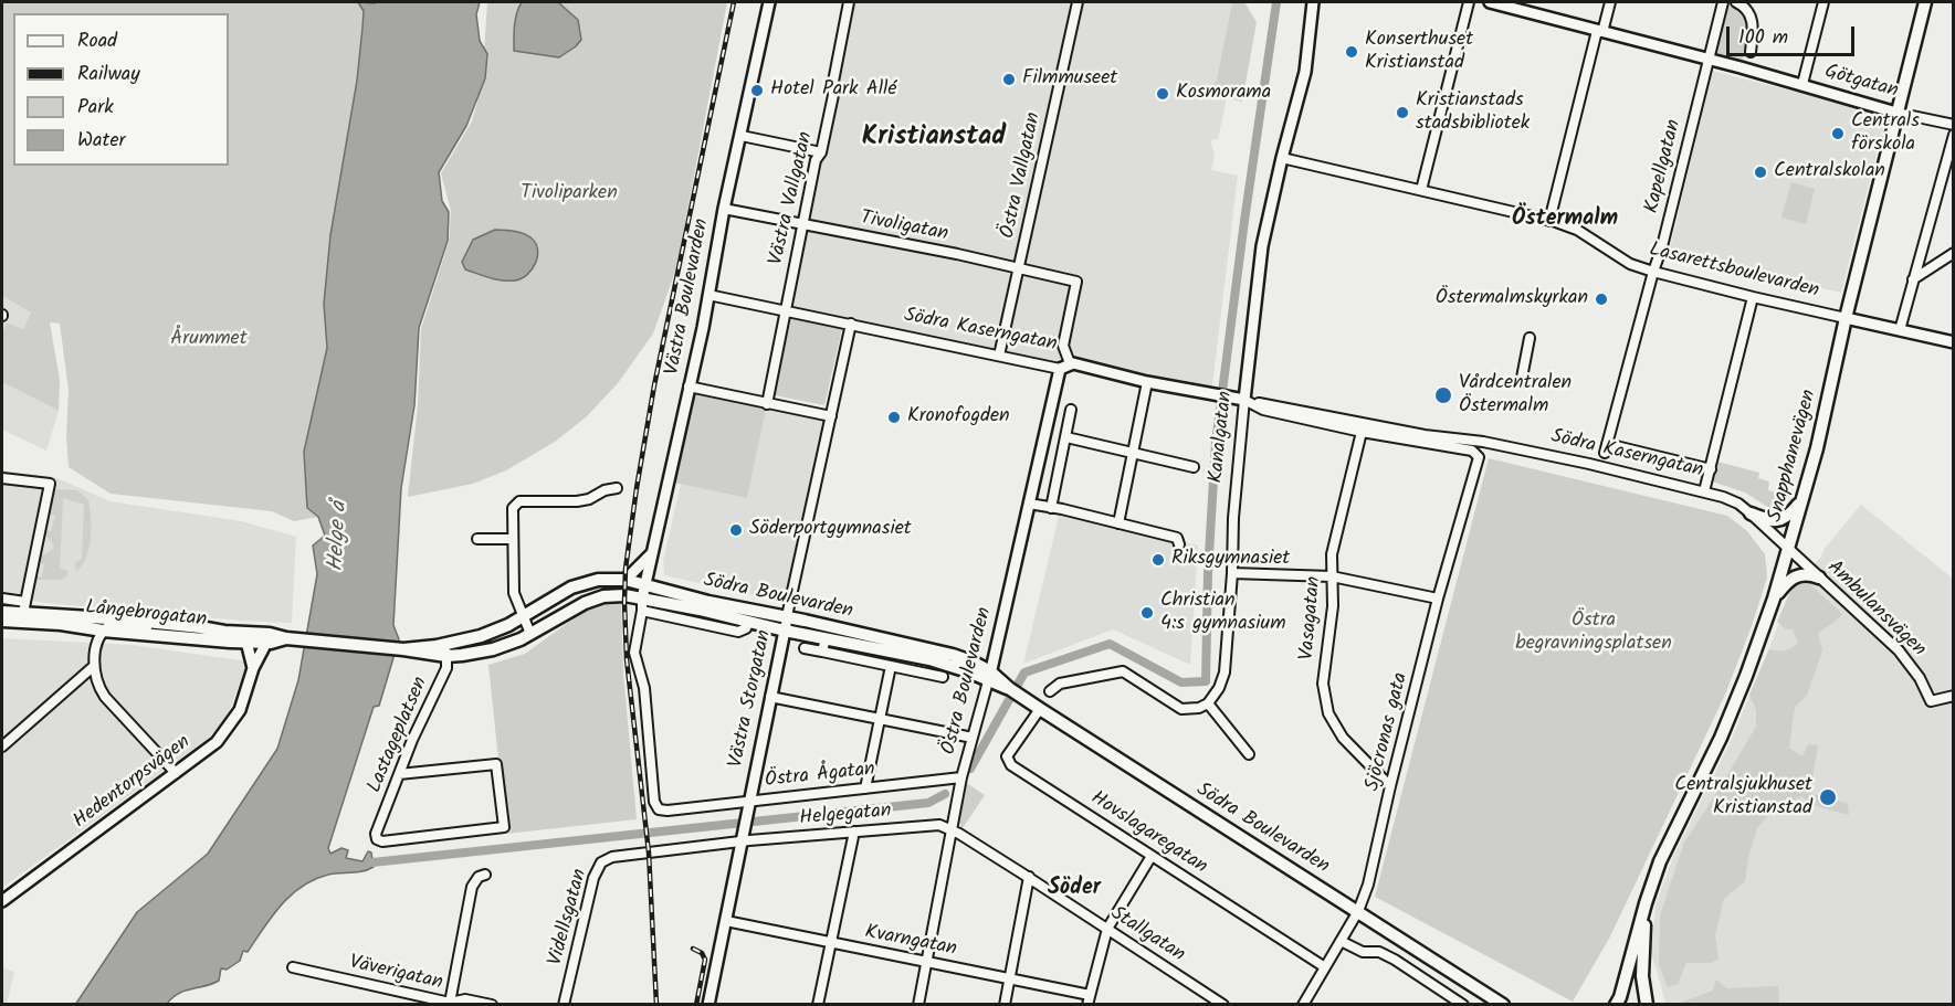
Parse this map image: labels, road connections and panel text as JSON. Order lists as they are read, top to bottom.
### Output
{
  "streets": {
    "main road": ["Snapphanevägen", "Södra Boulevarden", "Långebrogatan"],
    "street": [
      "Götgatan",
      "Kapellgatan",
      "Östra Vallgatan",
      "Västra Vallgatan",
      "Tivoligatan",
      "Lasarettsboulevarden",
      "Västra Boulevarden",
      "Södra Kaserngatan",
      "Kanalgatan",
      "Ambulansvägen",
      "Vasagatan",
      "Östra Boulevarden",
      "Västra Storgatan",
      "Sjöcronas gata",
      "Lastageplatsen",
      "Östra Ågatan",
      "Hedentorpsvägen",
      "Helgegatan",
      "Hovslagaregatan",
      "Videllsgatan",
      "Stallgatan",
      "Kvarngatan",
      "Väverigatan"
    ]
  },
  "crossings": [
    ["Götgatan", "Kapellgatan"],
    ["Götgatan", "Snapphanevägen"],
    ["Kapellgatan", "Lasarettsboulevarden"],
    ["Östra Vallgatan", "Tivoligatan"],
    ["Östra Vallgatan", "Södra Kaserngatan"],
    ["Västra Vallgatan", "Tivoligatan"],
    ["Västra Vallgatan", "Södra Kaserngatan"],
    ["Tivoligatan", "Västra Boulevarden"],
    ["Tivoligatan", "Södra Kaserngatan"],
    ["Lasarettsboulevarden", "Kanalgatan"],
    ["Lasarettsboulevarden", "Snapphanevägen"],
    ["Västra Boulevarden", "Södra Kaserngatan"],
    ["Västra Boulevarden", "Södra Boulevarden"],
    ["Västra Boulevarden", "Långebrogatan"],
    ["Västra Boulevarden", "Östra Ågatan"],
    ["Södra Kaserngatan", "Kanalgatan"],
    ["Södra Kaserngatan", "Snapphanevägen"],
    ["Södra Kaserngatan", "Ambulansvägen"],
    ["Södra Kaserngatan", "Vasagatan"],
    ["Södra Kaserngatan", "Östra Boulevarden"],
    ["Södra Kaserngatan", "Västra Storgatan"],
    ["Södra Kaserngatan", "Sjöcronas gata"],
    ["Snapphanevägen", "Ambulansvägen"],
    ["Södra Boulevarden", "Långebrogatan"],
    ["Södra Boulevarden", "Östra Boulevarden"],
    ["Södra Boulevarden", "Västra Storgatan"],
    ["Södra Boulevarden", "Sjöcronas gata"],
    ["Södra Boulevarden", "Östra Ågatan"],
    ["Södra Boulevarden", "Hovslagaregatan"],
    ["Långebrogatan", "Lastageplatsen"],
    ["Långebrogatan", "Östra Ågatan"],
    ["Långebrogatan", "Hedentorpsvägen"],
    ["Vasagatan", "Sjöcronas gata"],
    ["Östra Boulevarden", "Östra Ågatan"],
    ["Östra Boulevarden", "Helgegatan"],
    ["Östra Boulevarden", "Stallgatan"],
    ["Östra Boulevarden", "Kvarngatan"],
    ["Västra Storgatan", "Östra Ågatan"],
    ["Västra Storgatan", "Helgegatan"],
    ["Västra Storgatan", "Videllsgatan"],
    ["Västra Storgatan", "Kvarngatan"],
    ["Sjöcronas gata", "Hovslagaregatan"],
    ["Helgegatan", "Videllsgatan"],
    ["Helgegatan", "Stallgatan"]
  ],
  "districts": ["Kristianstad", "Östermalm", "Söder"],
  "water": ["Helge å"],
  "parks": ["Tivoliparken", "Årummet", "Östra begravningsplatsen"],
  "places": [
    "Konserthuset Kristianstad",
    "Filmmuseet",
    "Hotel Park Allé",
    "Kosmorama",
    "Kristianstads stadsbibliotek",
    "Centrals förskola",
    "Centralskolan",
    "Östermalmskyrkan",
    "Vårdcentralen Östermalm",
    "Kronofogden",
    "Söderportgymnasiet",
    "Riksgymnasiet",
    "Christian 4:s gymnasium",
    "Centralsjukhuset Kristianstad"
  ],
  "legend": [
    "Road",
    "Railway",
    "Park",
    "Water"
  ],
  "scale_bar": "100 m"
}
